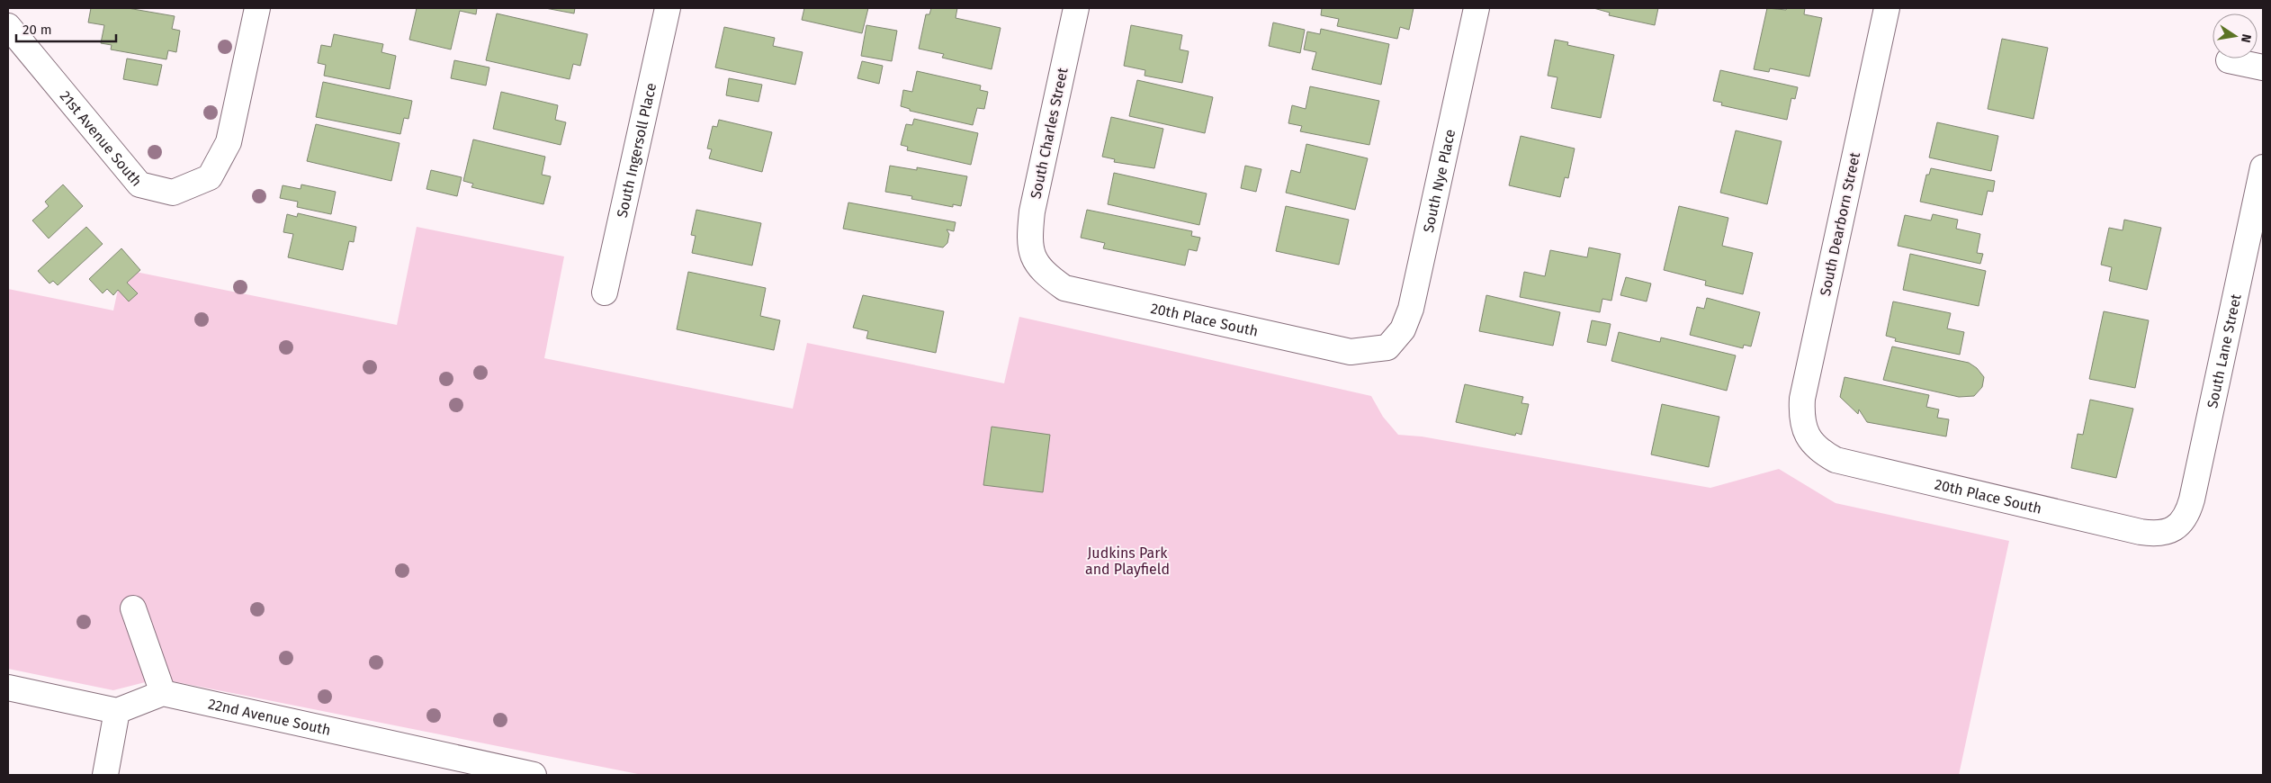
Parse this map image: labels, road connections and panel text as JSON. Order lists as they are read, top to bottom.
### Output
{
  "streets": {
    "street": [
      "South Charles Street",
      "21st Avenue South",
      "South Ingersoll Place",
      "South Nye Place",
      "South Dearborn Street",
      "20th Place South",
      "South Lane Street",
      "22nd Avenue South"
    ]
  },
  "crossings": [
    ["South Charles Street", "20th Place South"],
    ["South Nye Place", "20th Place South"],
    ["South Dearborn Street", "20th Place South"],
    ["20th Place South", "South Lane Street"]
  ],
  "parks": ["Judkins Park and Playfield"],
  "scale_bar": "20 m",
  "north": "right"
}
